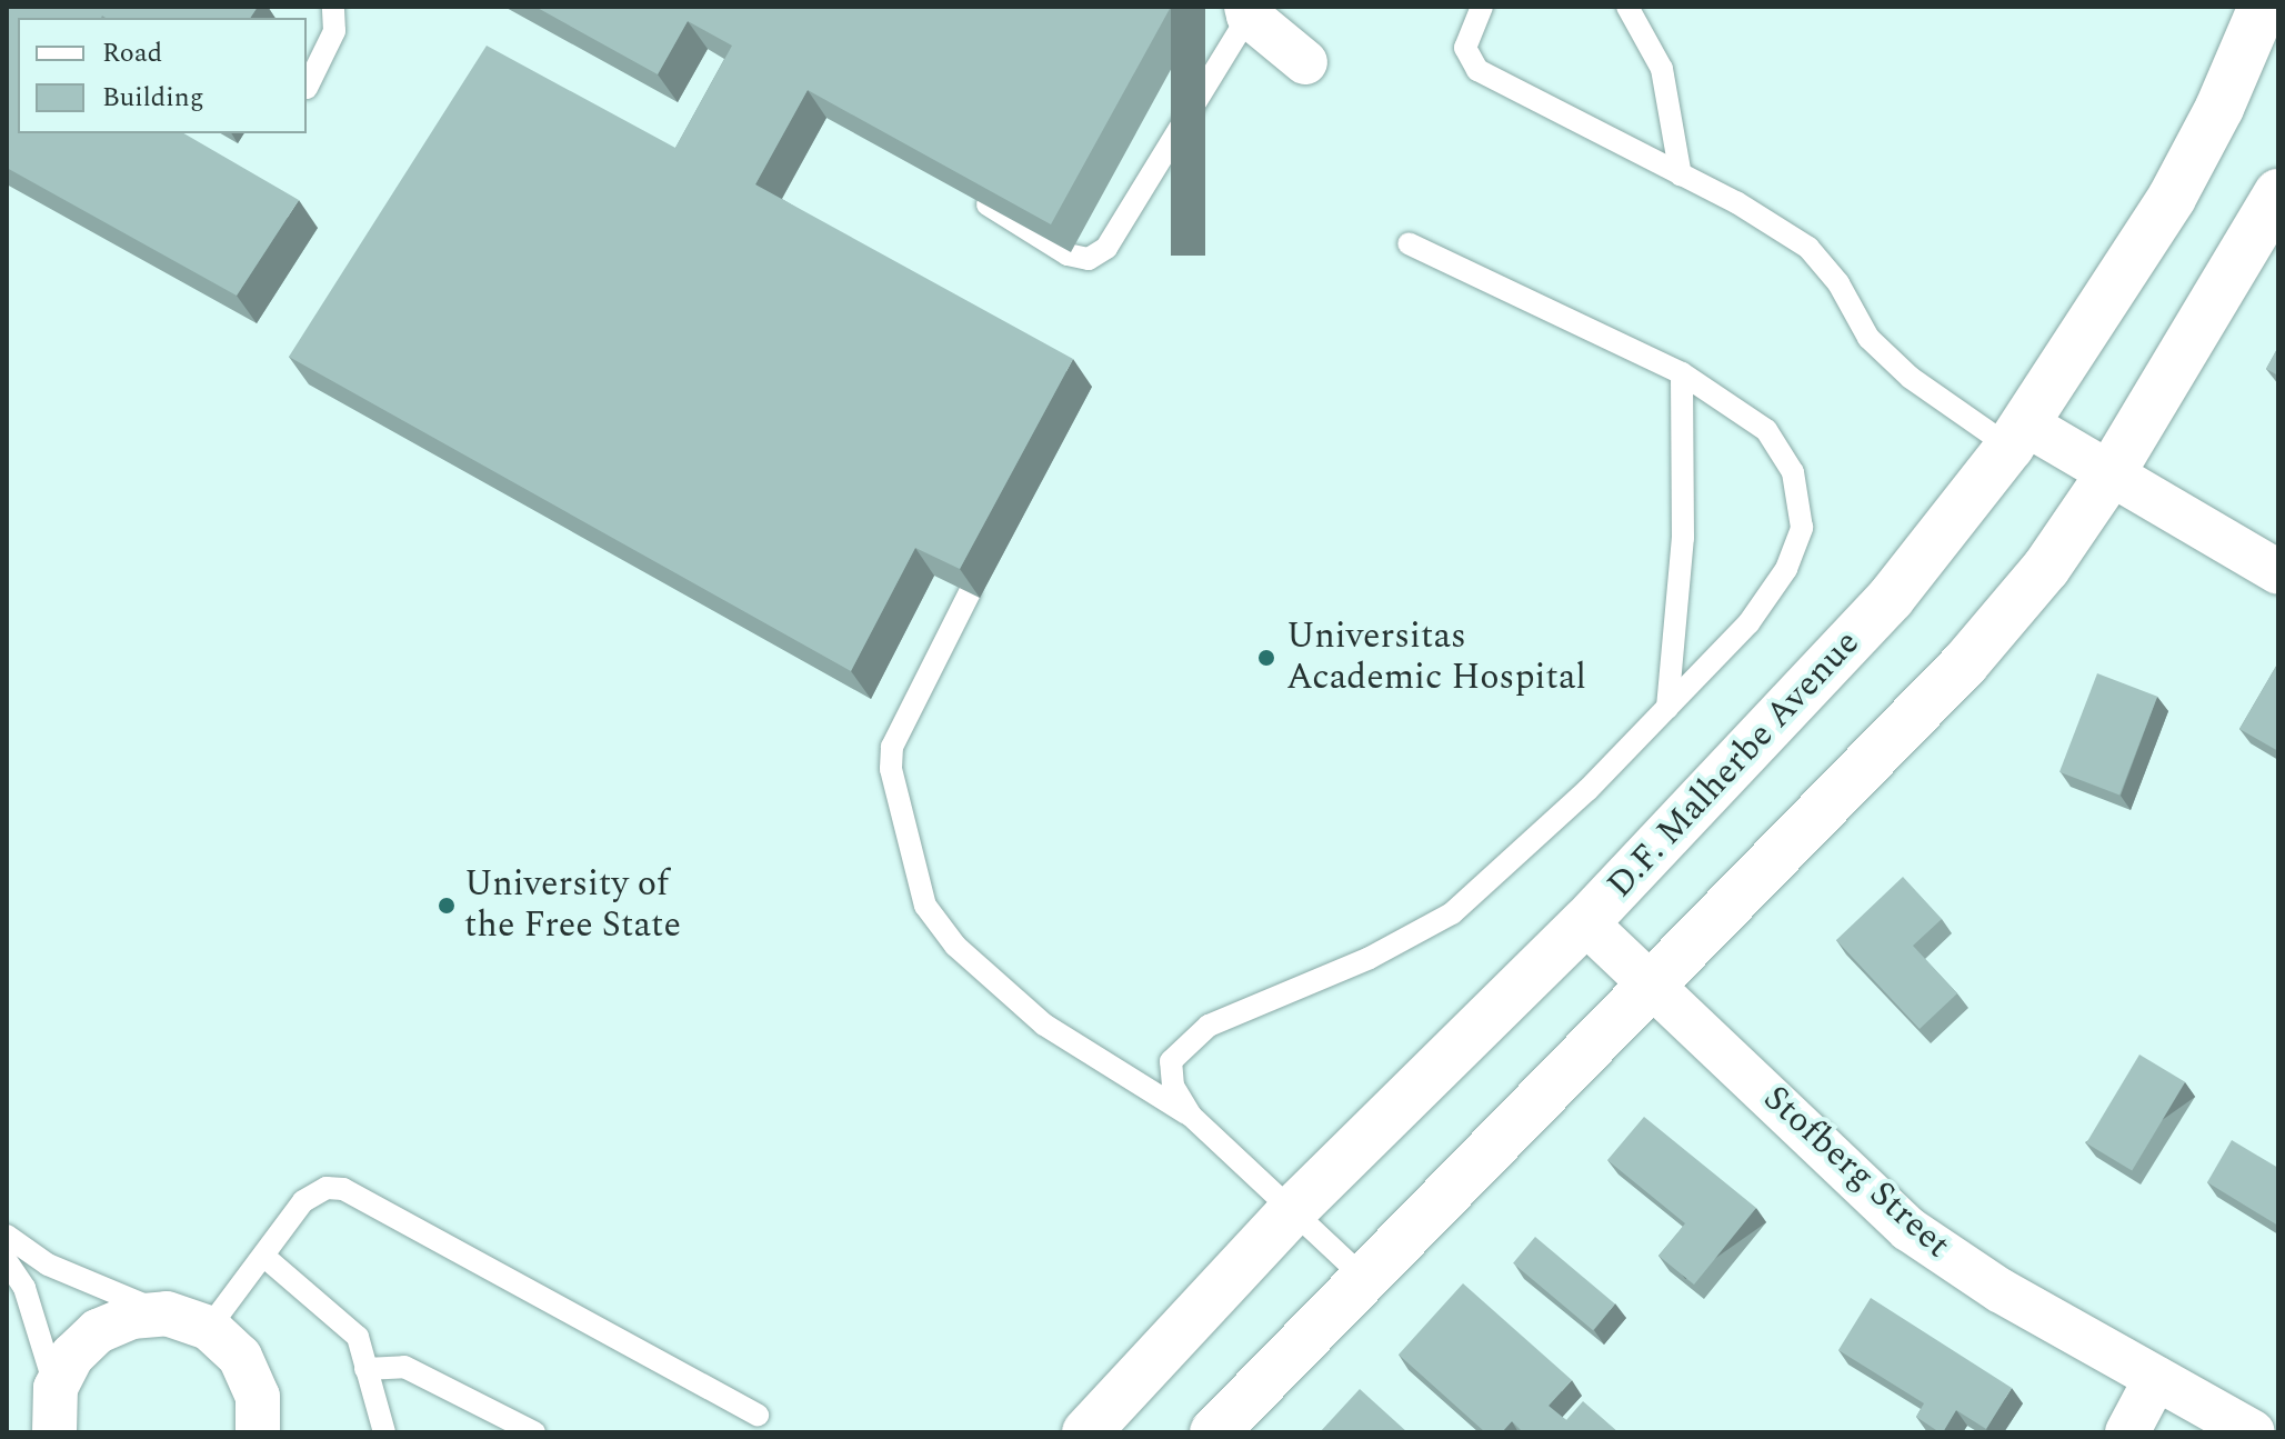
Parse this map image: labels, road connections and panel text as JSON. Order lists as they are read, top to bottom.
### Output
{
  "streets": {
    "street": ["D.F. Malherbe Avenue", "Stofberg Street"]
  },
  "crossings": [
    ["D.F. Malherbe Avenue", "Stofberg Street"]
  ],
  "places": ["Universitas Academic Hospital", "University of the Free State"],
  "legend": ["Road", "Building"]
}
